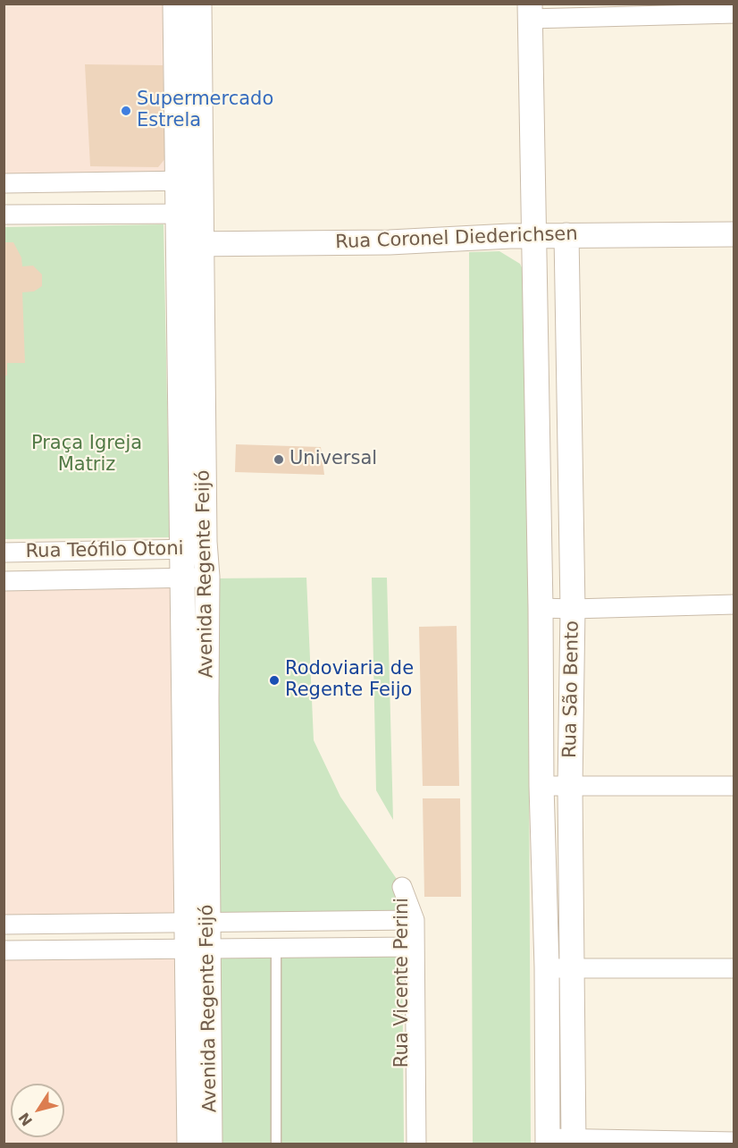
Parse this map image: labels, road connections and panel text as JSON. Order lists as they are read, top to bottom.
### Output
{
  "streets": {
    "street": [
      "Rua Coronel Diederichsen",
      "Rua Teófilo Otoni",
      "Avenida Regente Feijó",
      "Rua São Bento",
      "Rua Vicente Perini"
    ]
  },
  "crossings": [
    ["Rua Coronel Diederichsen", "Avenida Regente Feijó"],
    ["Rua Coronel Diederichsen", "Rua São Bento"],
    ["Rua Teófilo Otoni", "Avenida Regente Feijó"],
    ["Avenida Regente Feijó", "Rua Vicente Perini"]
  ],
  "parks": ["Praça Igreja Matriz"],
  "places": ["Supermercado Estrela", "Universal", "Rodoviaria de Regente Feijo"],
  "north": "bottom left"
}
